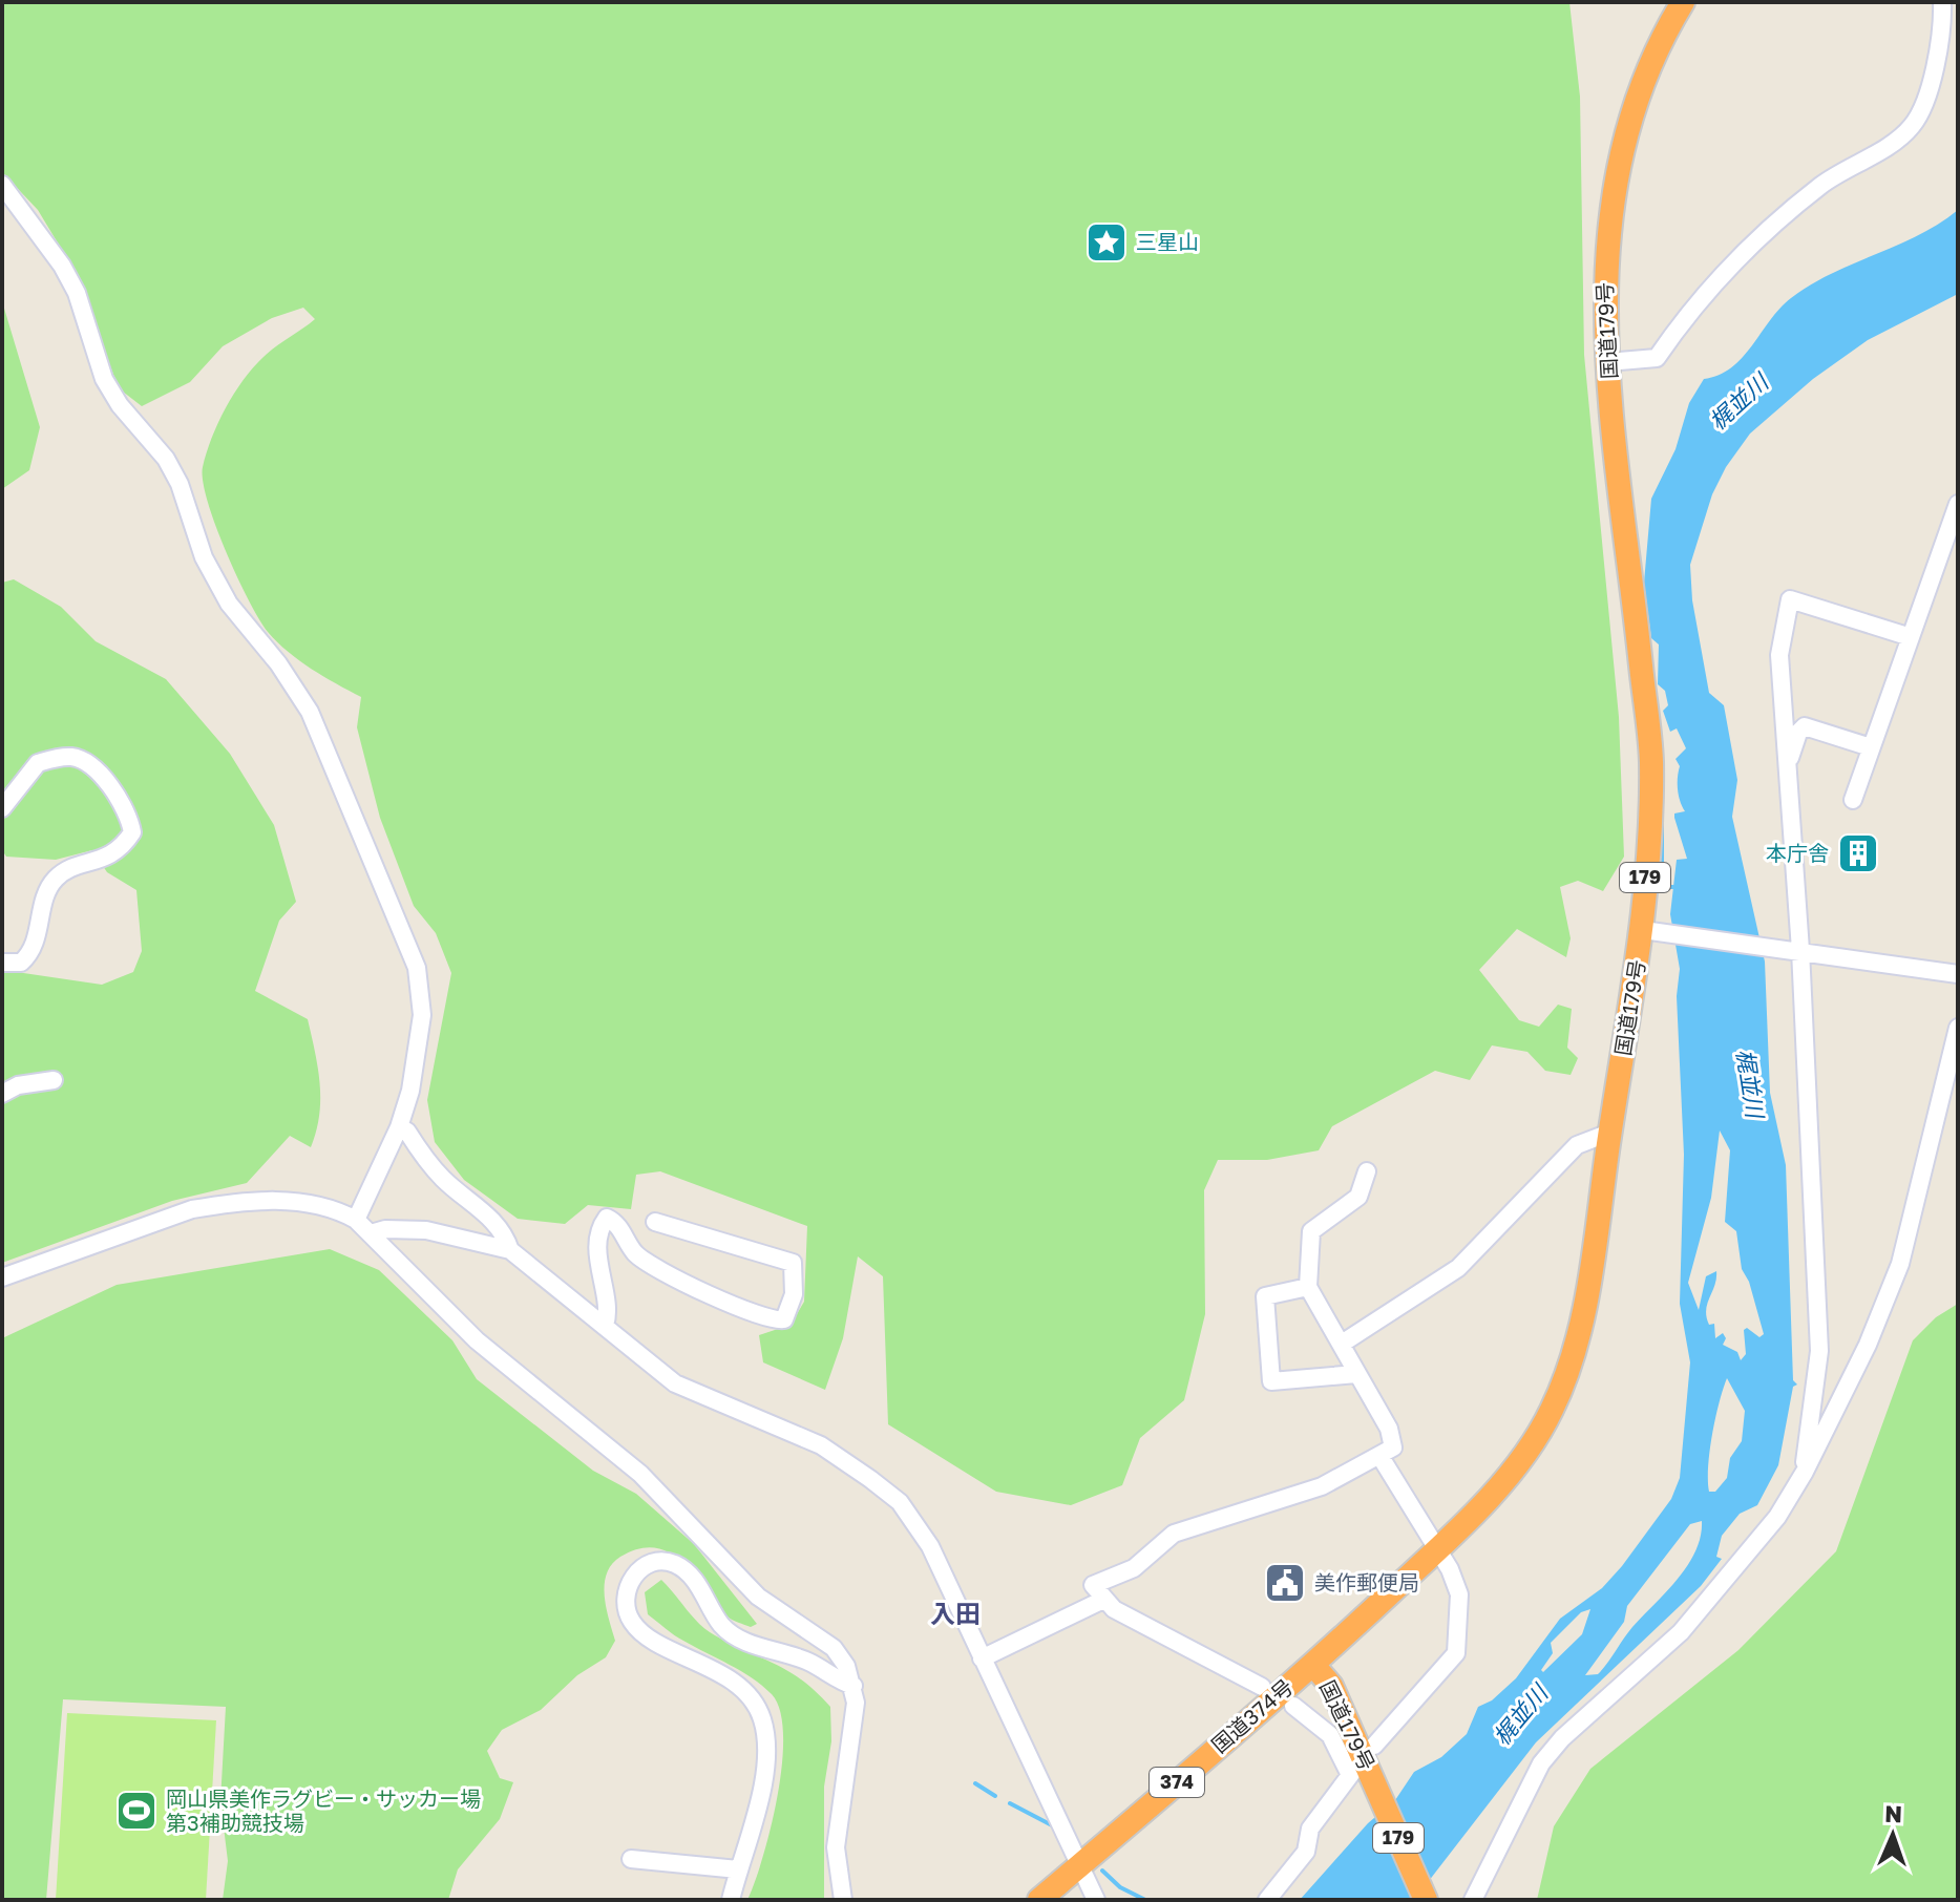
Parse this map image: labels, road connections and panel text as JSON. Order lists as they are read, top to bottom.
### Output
{
  "streets": {
    "highway": [
      "国道179号",
      "179",
      "国道374号",
      "374"
    ]
  },
  "crossings": [
    ["国道179号", "国道374号"]
  ],
  "districts": ["入田"],
  "water": ["梶並川"],
  "places": {
    "place": ["三星山"],
    "building": ["本庁舎"],
    "public building": ["美作郵便局"],
    "sports": ["岡山県美作ラグビー・サッカー場 第3補助競技場"]
  },
  "north": "top"
}
